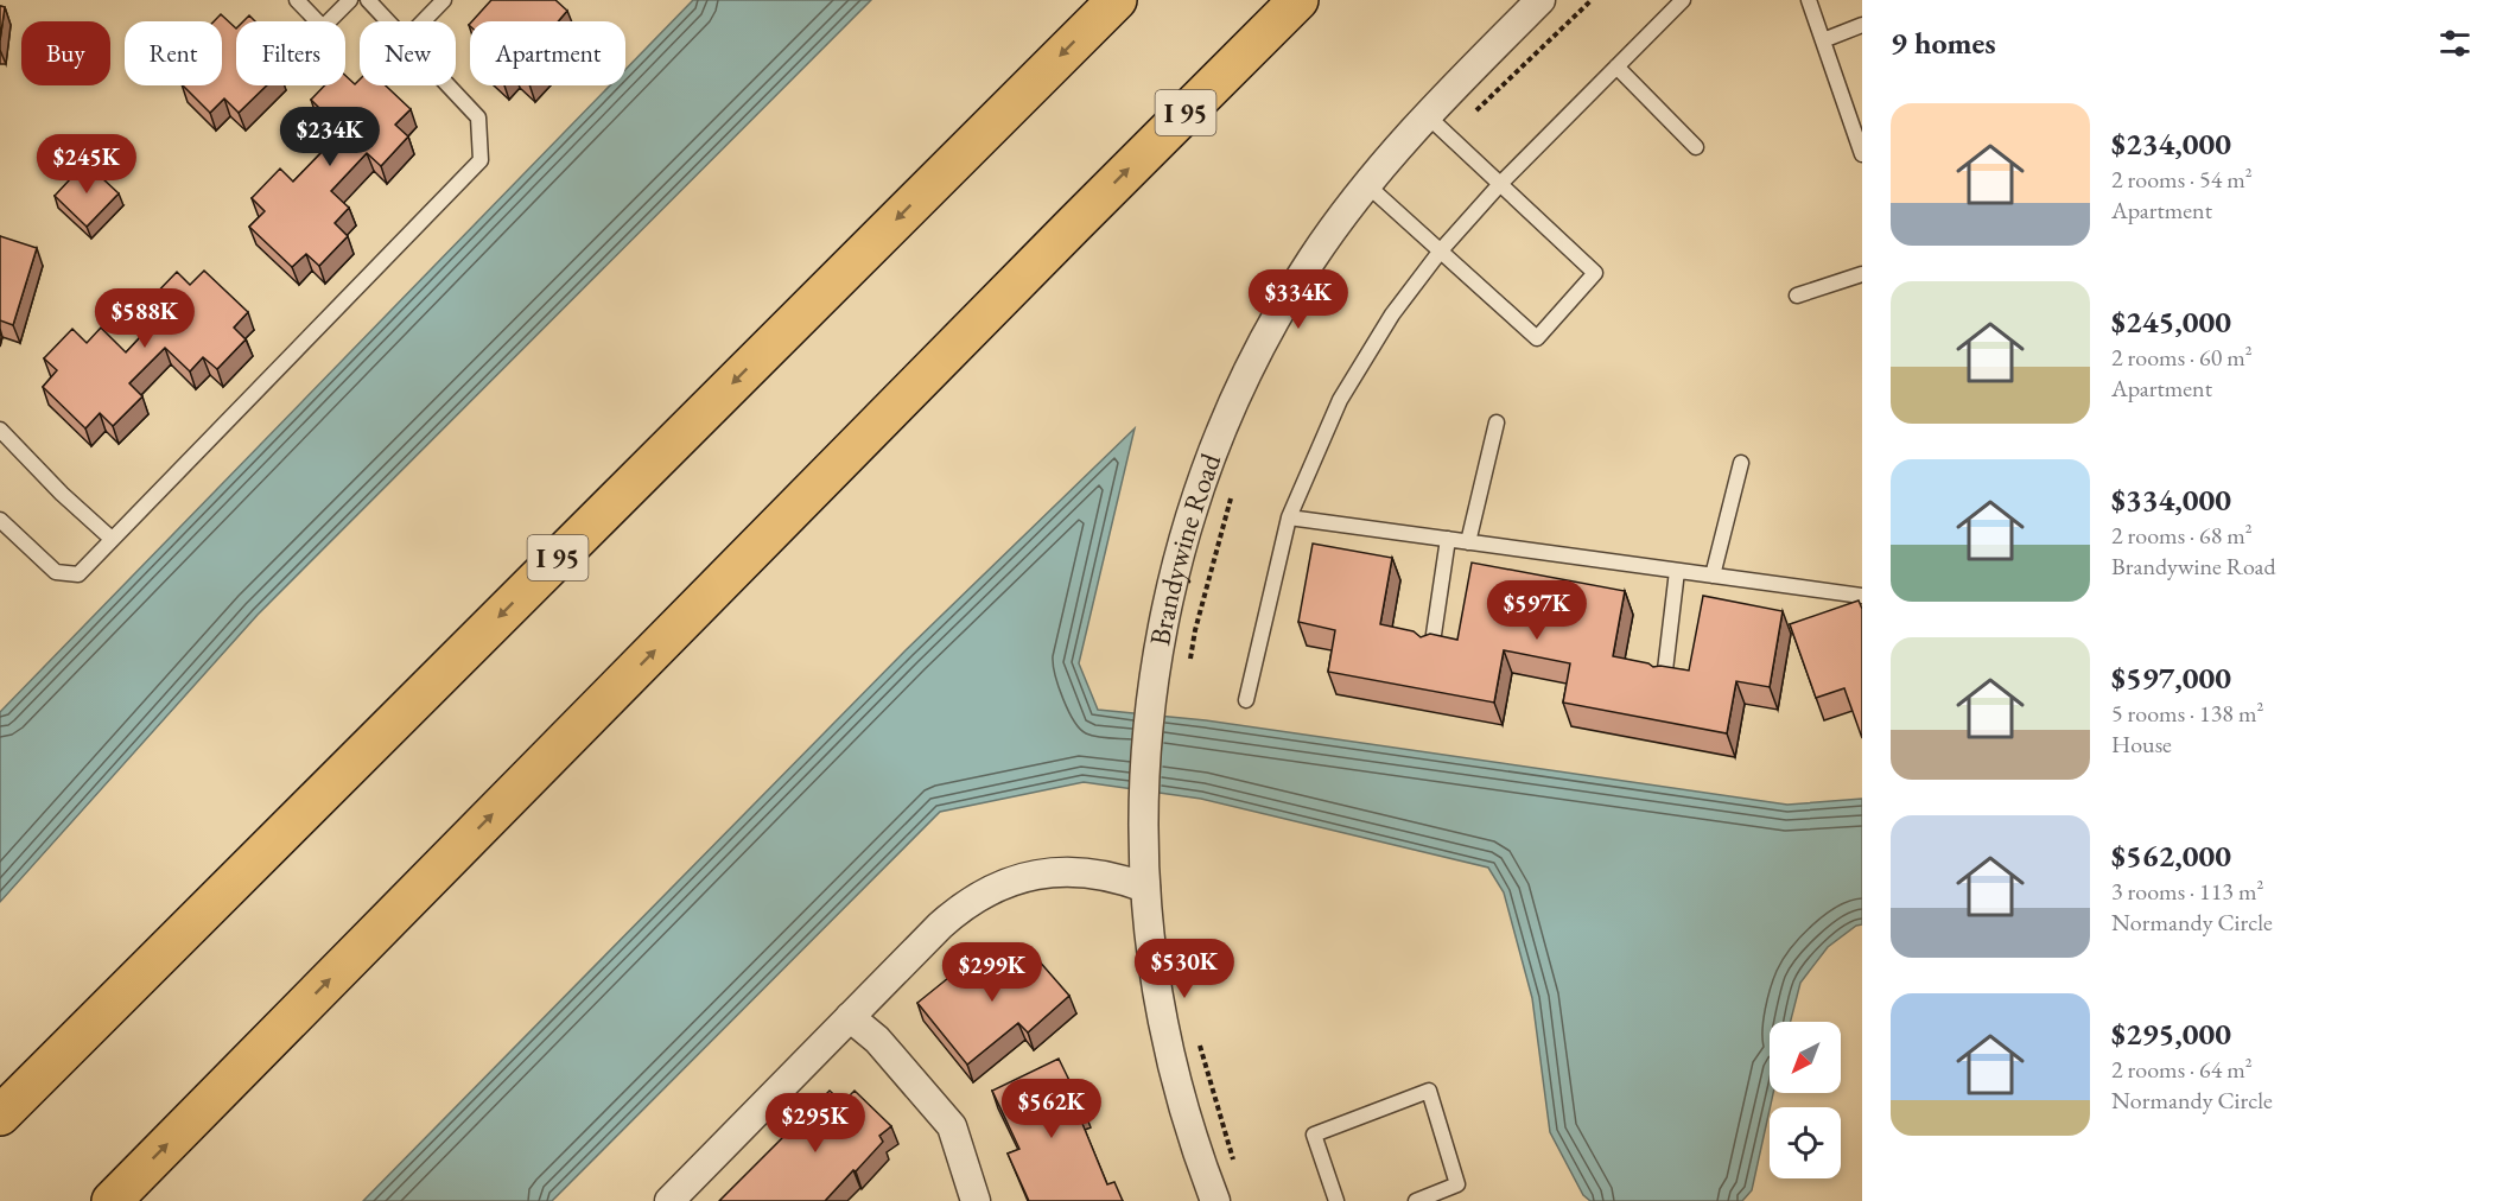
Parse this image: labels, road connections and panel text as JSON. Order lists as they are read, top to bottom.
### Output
{
  "streets": {
    "highway": ["I 95"],
    "street": ["Brandywine Road"]
  },
  "north": "bottom left",
  "page": {
    "heading": "9 homes",
    "chip": [
      "Buy",
      "Rent",
      "Filters",
      "New",
      "Apartment"
    ],
    "list": [
      {
        "name": "$234,000",
        "note": "2 rooms · 54 m² · Apartment"
      },
      {
        "name": "$245,000",
        "note": "2 rooms · 60 m² · Apartment"
      },
      {
        "name": "$334,000",
        "note": "2 rooms · 68 m² · Brandywine Road"
      },
      {
        "name": "$597,000",
        "note": "5 rooms · 138 m² · House"
      },
      {
        "name": "$562,000",
        "note": "3 rooms · 113 m² · Normandy Circle"
      },
      {
        "name": "$295,000",
        "note": "2 rooms · 64 m² · Normandy Circle"
      }
    ],
    "price": [
      "$234K",
      "$245K",
      "$334K",
      "$588K",
      "$597K",
      "$530K",
      "$299K",
      "$562K",
      "$295K"
    ]
  }
}
